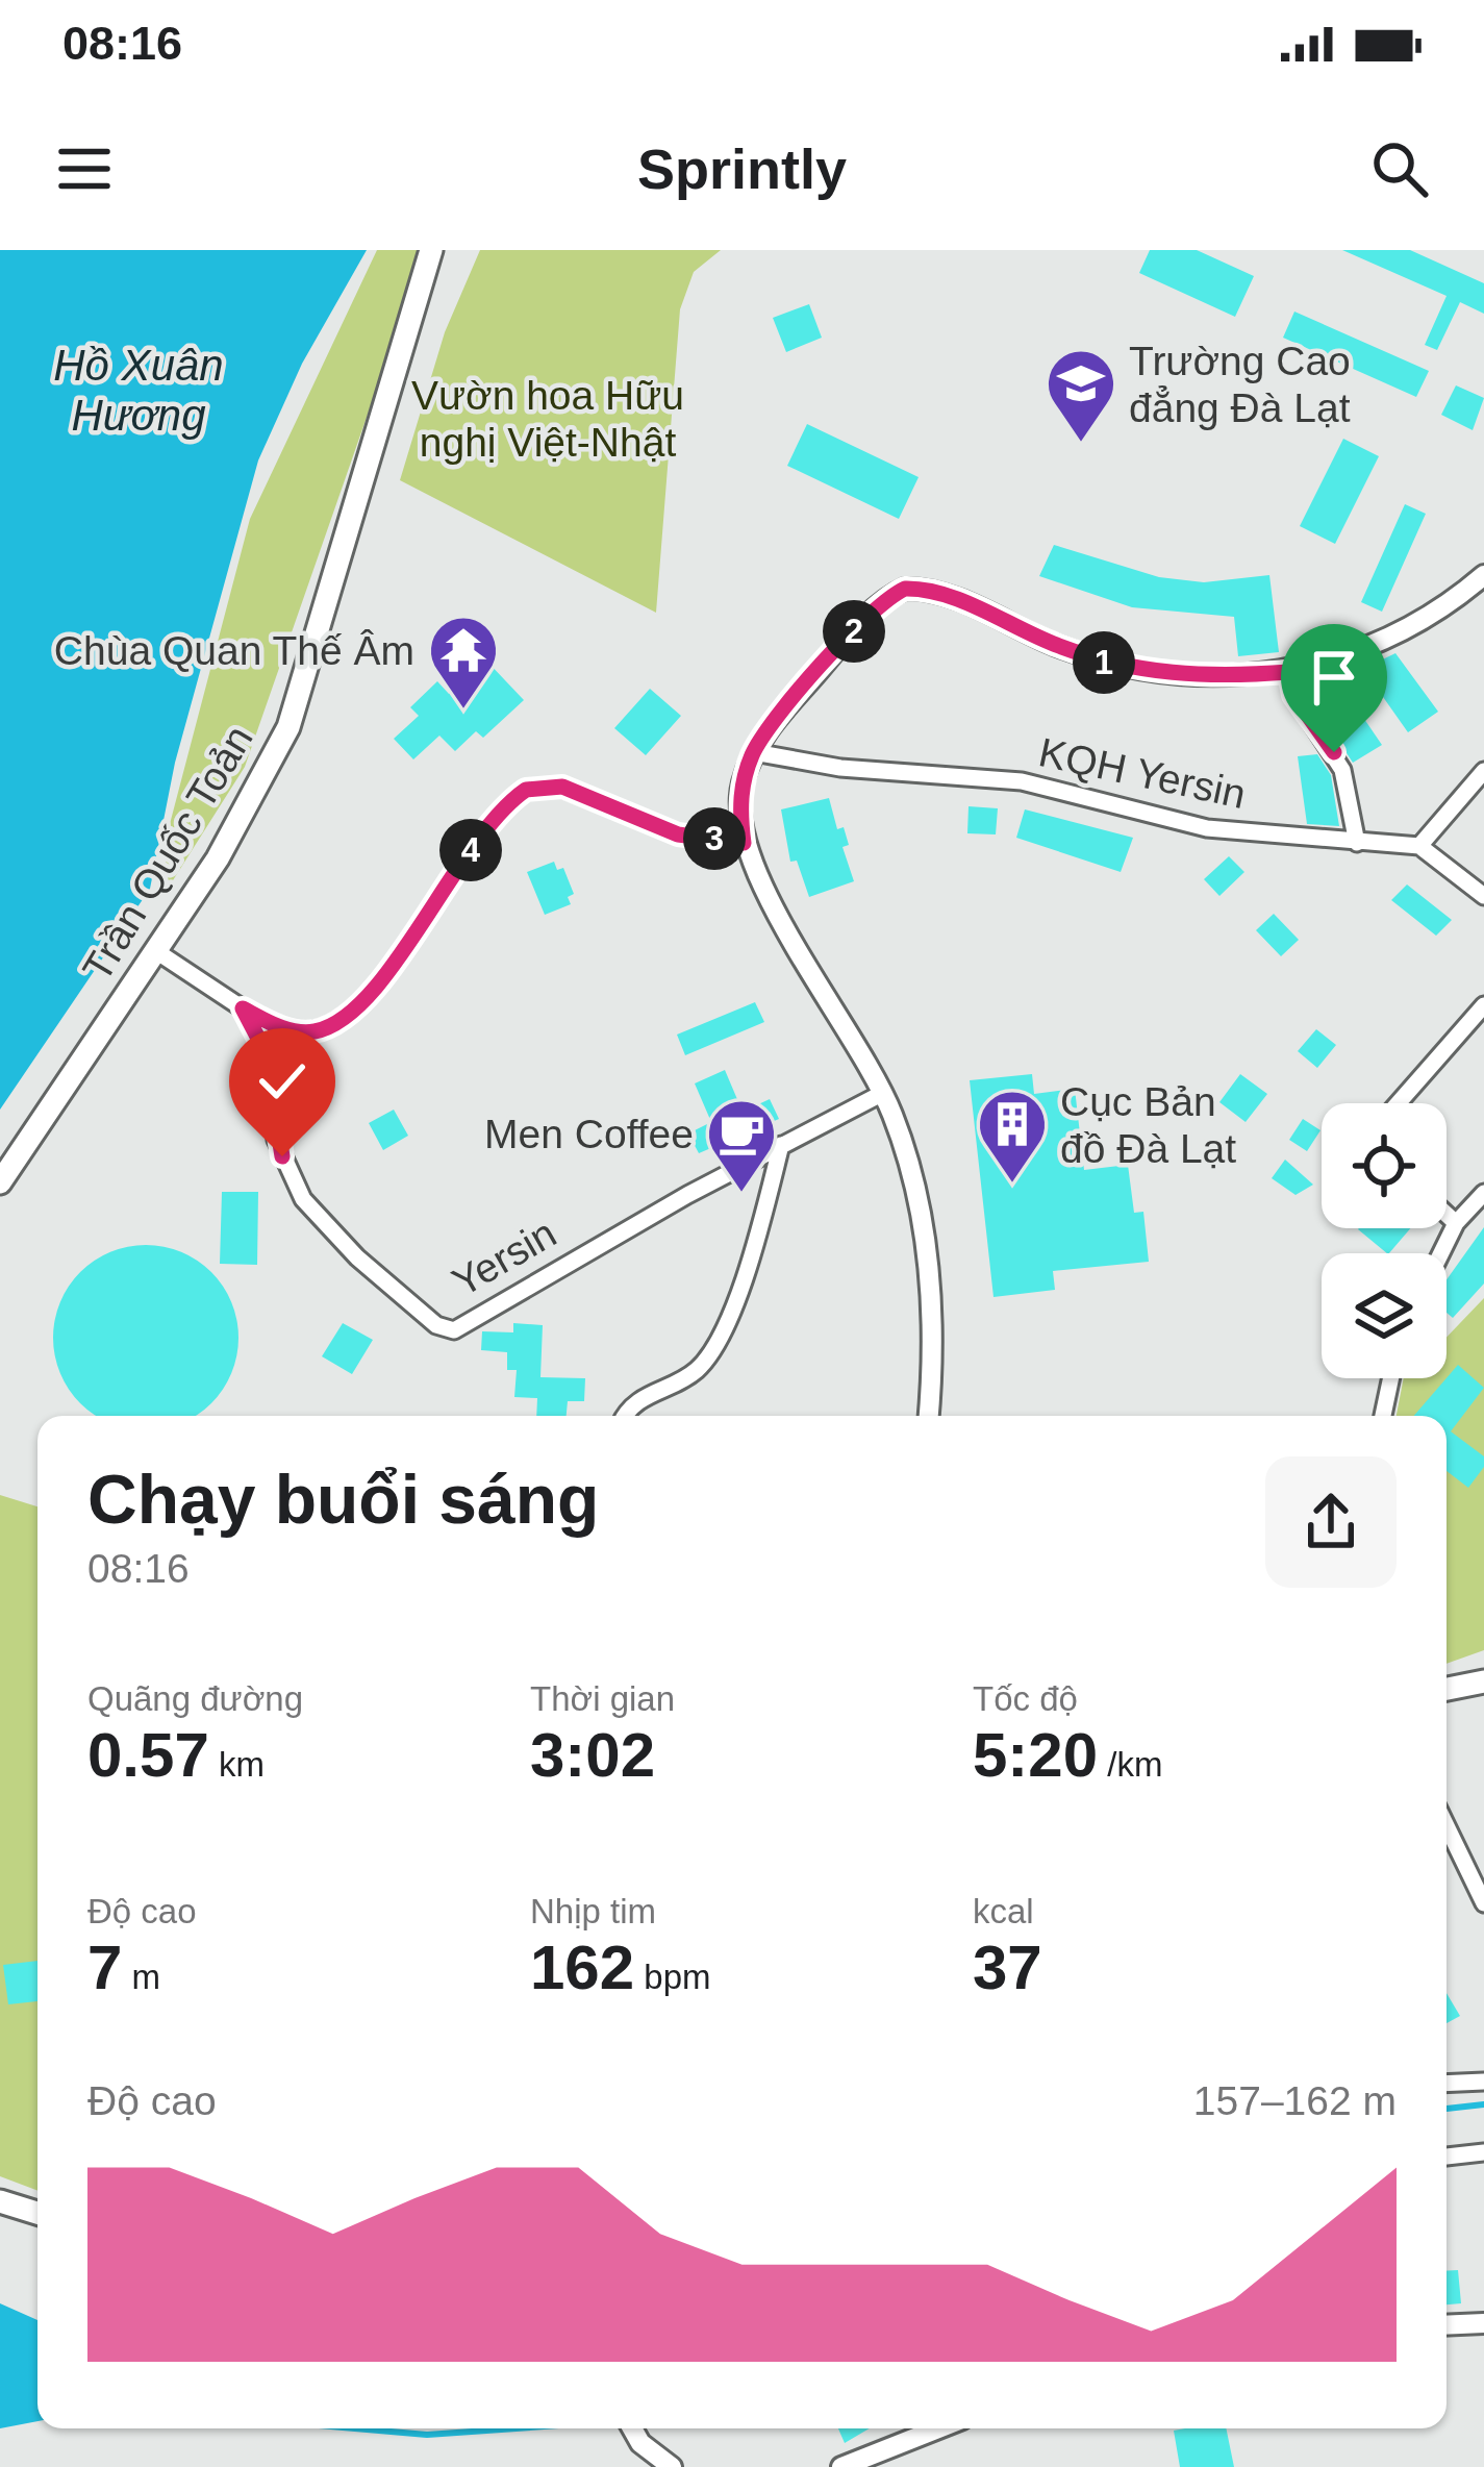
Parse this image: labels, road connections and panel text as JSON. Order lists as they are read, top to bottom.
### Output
{
  "streets": {
    "main road": ["Trần Quốc Toản"],
    "street": ["KQH Yersin", "Yersin"]
  },
  "water": ["Hồ Xuân Hương"],
  "parks": ["Vườn hoa Hữu nghị Việt-Nhật"],
  "places": {
    "school or university": ["Trường Cao đẳng Đà Lạt"],
    "temple": ["Chùa Quan Thế Âm"],
    "building": ["Cục Bản đồ Đà Lạt"],
    "cafe": ["Men Coffee"]
  },
  "page": {
    "status": "08:16",
    "header": "Sprintly",
    "pins": [
      "2",
      "1",
      "3",
      "4"
    ],
    "heading": ["Chạy buổi sáng", "08:16"],
    "stats": [
      ["Quãng đường", "0.57 km"],
      ["Thời gian", "3:02"],
      ["Tốc độ", "5:20 /km"],
      ["Độ cao", "7 m"],
      ["Nhịp tim", "162 bpm"],
      ["kcal", "37"]
    ],
    "chart": ["Độ cao", "157–162 m"]
  }
}
